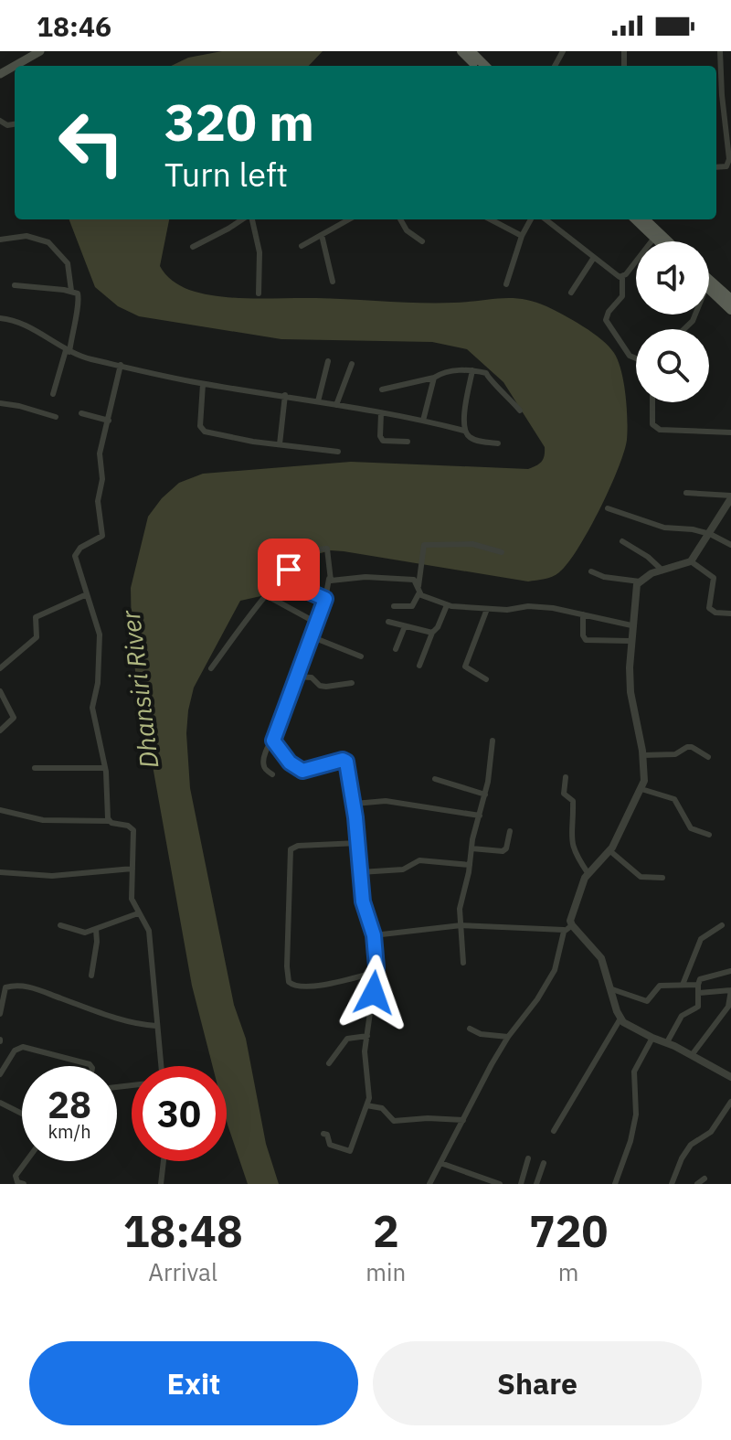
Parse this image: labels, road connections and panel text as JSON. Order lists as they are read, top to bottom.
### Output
{
  "water": ["Dhansiri River"],
  "page": {
    "status": "18:46",
    "turn": ["320 m", "Turn left"],
    "speed": "28 km/h",
    "limit": "30",
    "eta": [
      "18:48",
      "Arrival",
      "2",
      "min",
      "720",
      "m"
    ],
    "buttons": ["Exit", "Share"]
  }
}
